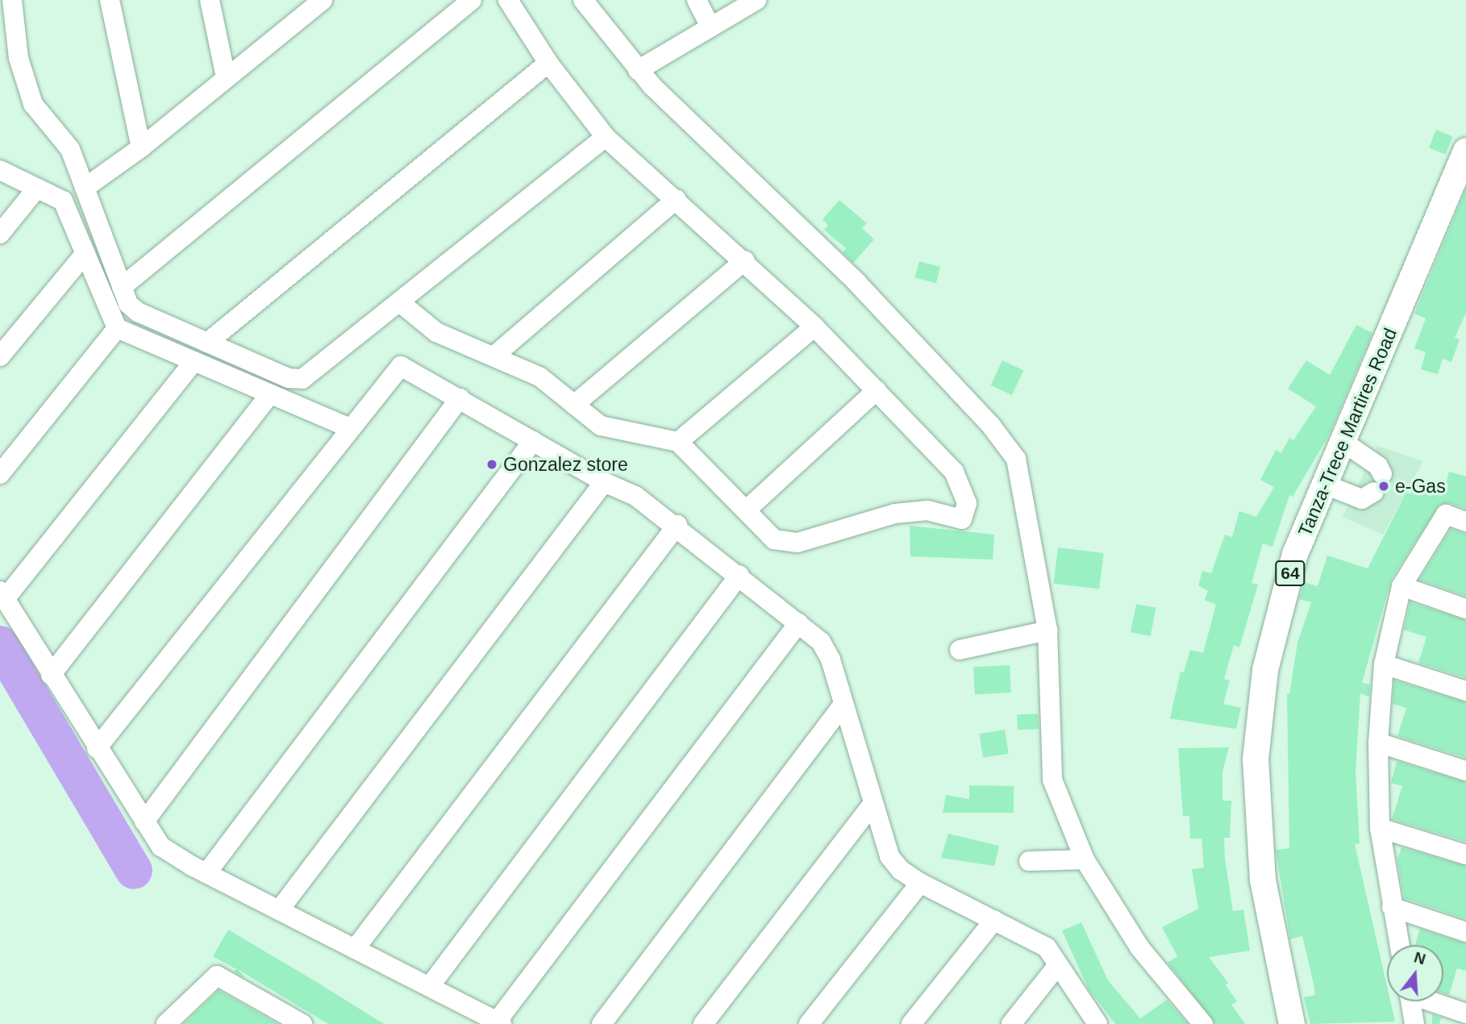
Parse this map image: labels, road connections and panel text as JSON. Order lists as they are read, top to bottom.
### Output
{
  "streets": {
    "main road": ["Tanza-Trece Martires Road", "64"]
  },
  "places": ["Gonzalez store", "e-Gas"],
  "north": "top"
}
